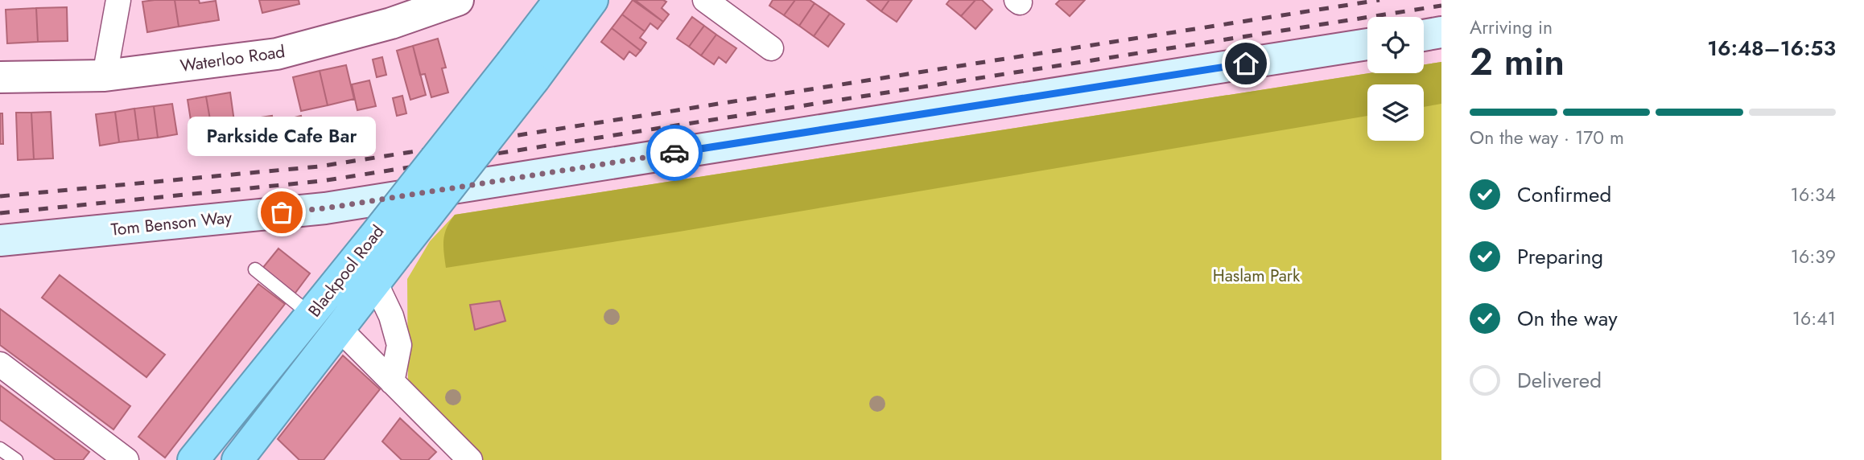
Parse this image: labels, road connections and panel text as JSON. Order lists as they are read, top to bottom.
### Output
{
  "streets": {
    "highway": ["Blackpool Road"],
    "main road": ["Tom Benson Way"],
    "street": ["Waterloo Road"]
  },
  "parks": ["Haslam Park"],
  "places": ["Parkside Cafe Bar"],
  "page": {
    "heading": ["2 min", "Arriving in", "16:48–16:53"],
    "bar": "On the way · 170 m",
    "bubble": "Parkside Cafe Bar",
    "list": [
      ["Confirmed", "16:34"],
      ["Preparing", "16:39"],
      ["On the way", "16:41"],
      "Delivered"
    ]
  }
}
